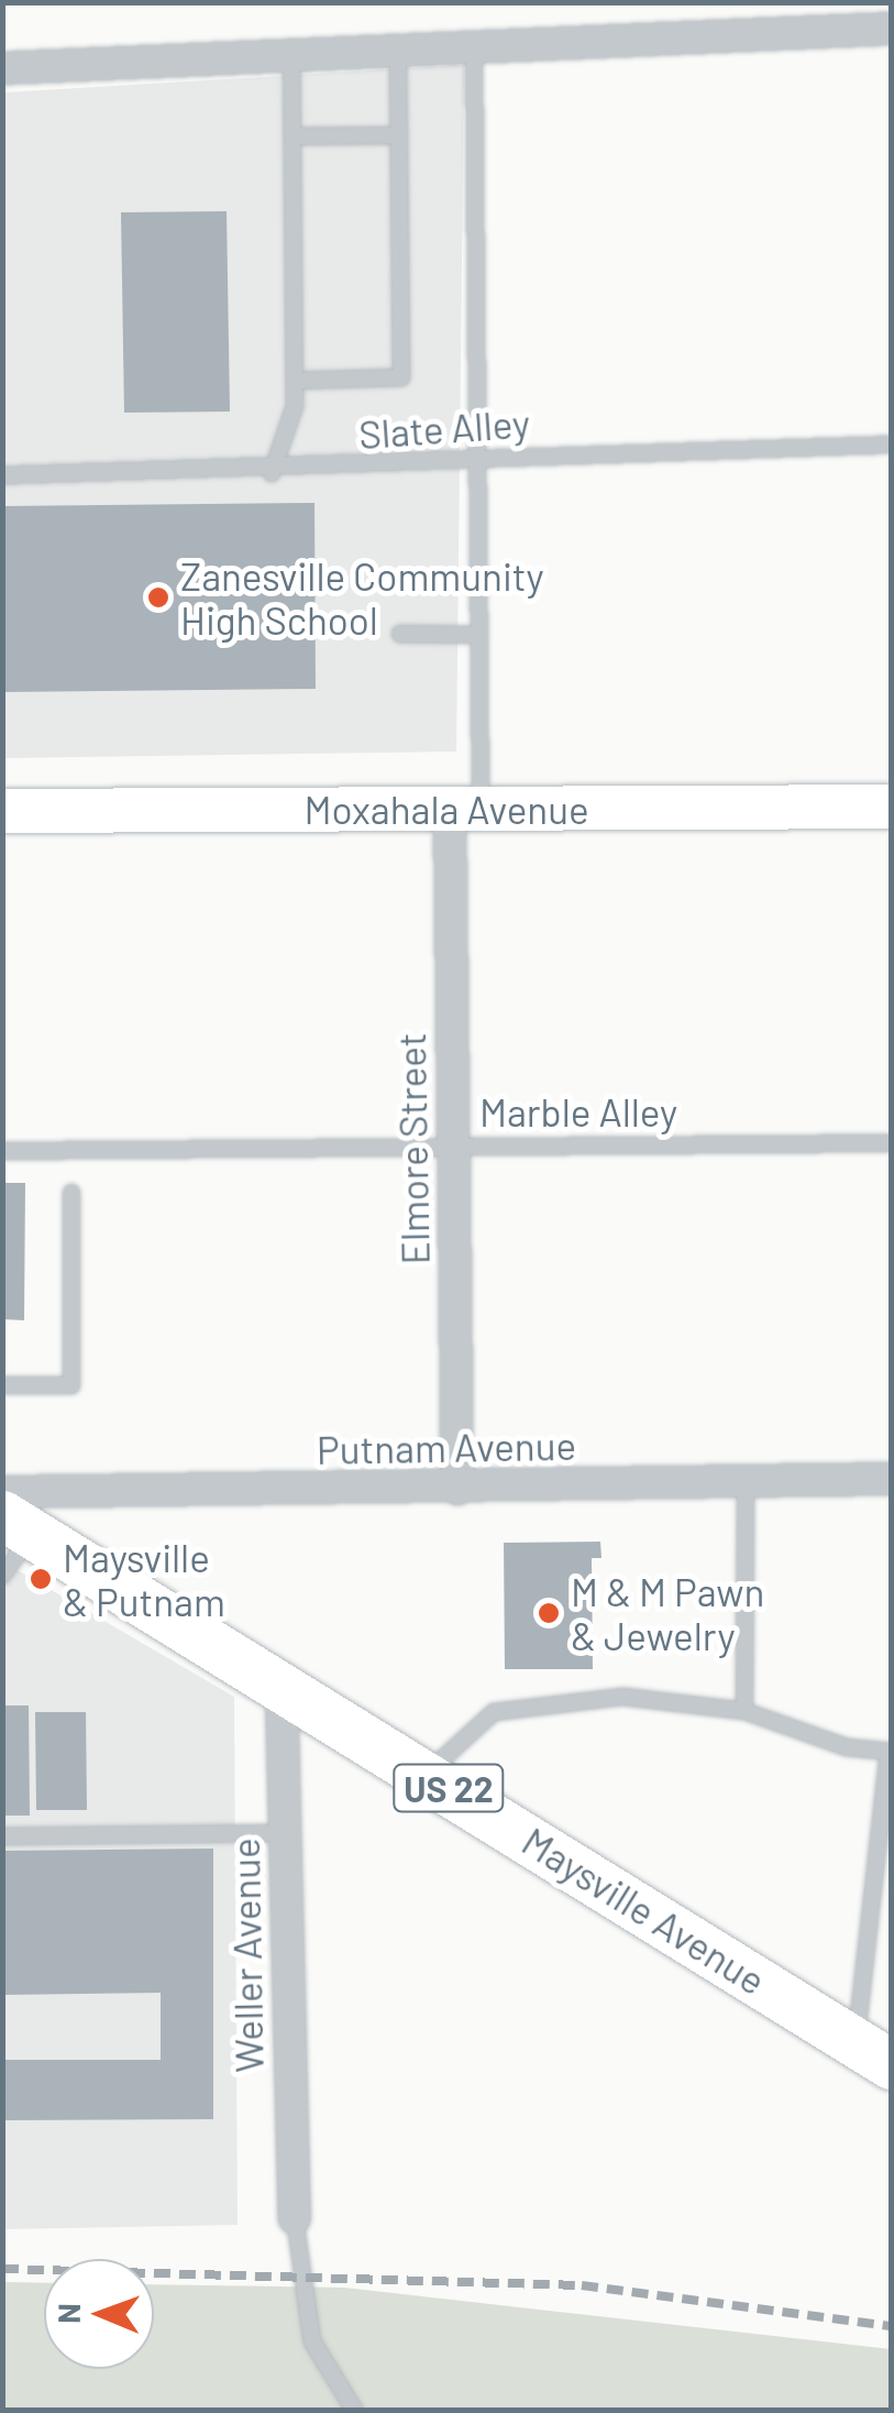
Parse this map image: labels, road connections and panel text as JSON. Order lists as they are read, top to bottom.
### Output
{
  "streets": {
    "main road": ["US 22", "Maysville Avenue"],
    "street": [
      "Moxahala Avenue",
      "Elmore Street",
      "Putnam Avenue",
      "Weller Avenue"
    ],
    "lane": ["Slate Alley", "Marble Alley"]
  },
  "crossings": [
    ["Moxahala Avenue", "Elmore Street"],
    ["Marble Alley", "Elmore Street"],
    ["Elmore Street", "Putnam Avenue"],
    ["Maysville Avenue", "Weller Avenue"]
  ],
  "places": ["Zanesville Community High School", "Maysville & Putnam", "M & M Pawn & Jewelry"],
  "north": "left"
}
